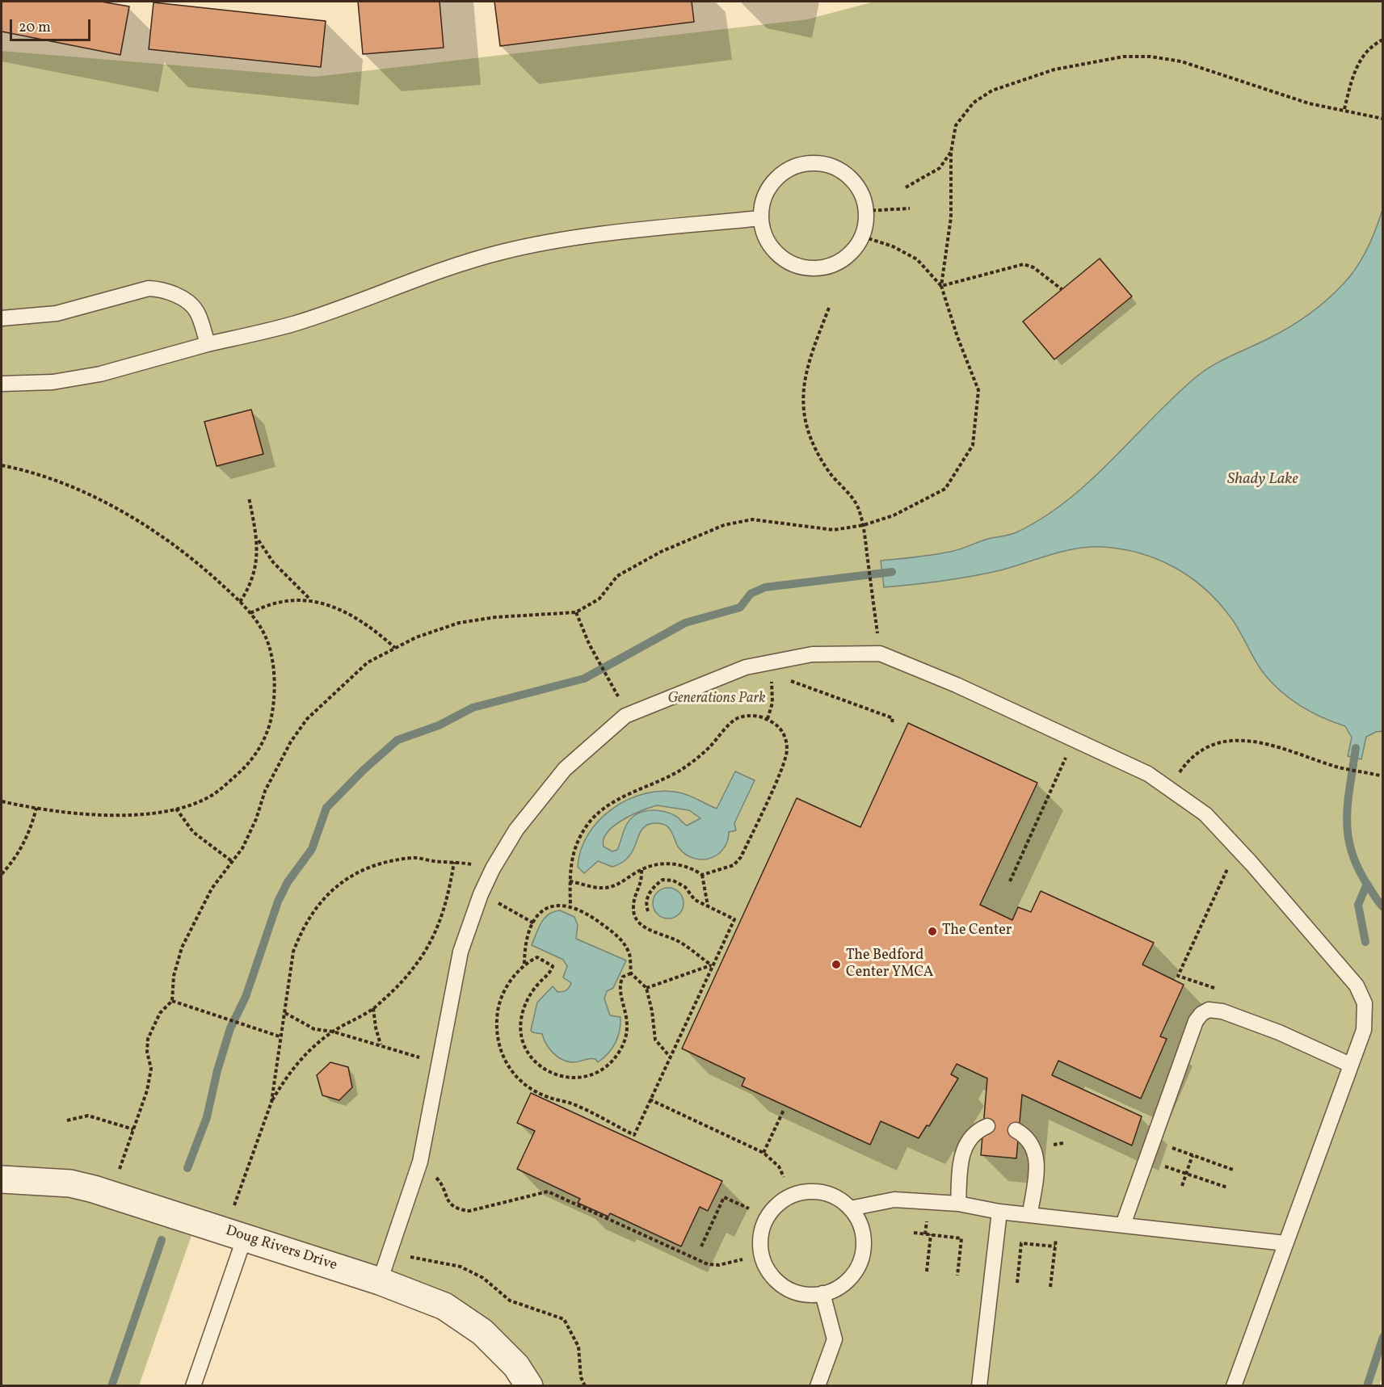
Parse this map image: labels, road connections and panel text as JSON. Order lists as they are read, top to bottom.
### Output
{
  "streets": {
    "street": ["Doug Rivers Drive"]
  },
  "water": ["Shady Lake"],
  "parks": ["Generations Park"],
  "places": ["The Center", "The Bedford Center YMCA"],
  "scale_bar": "20 m"
}
